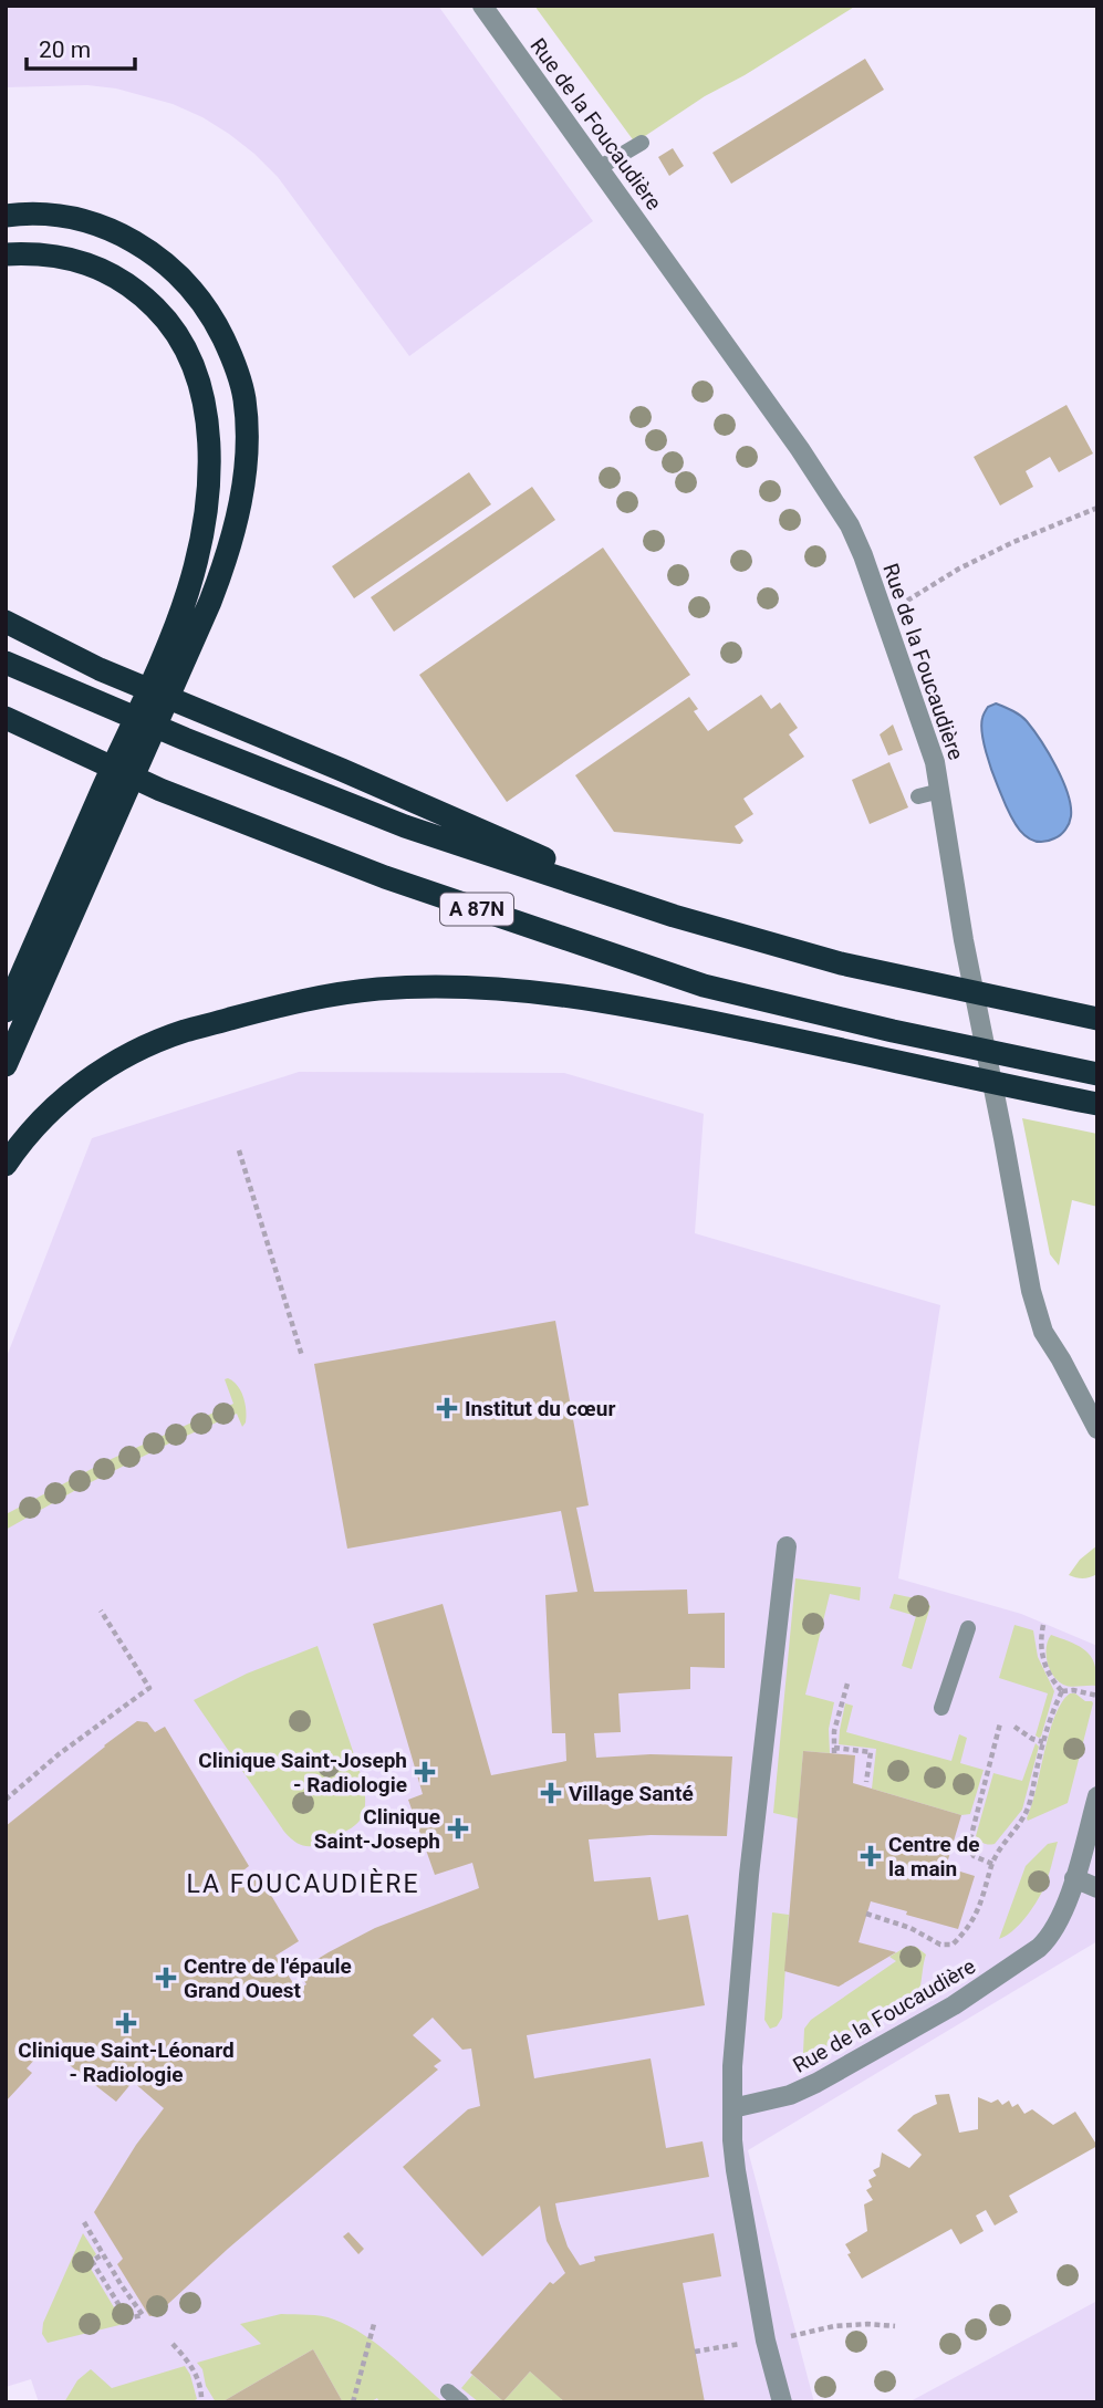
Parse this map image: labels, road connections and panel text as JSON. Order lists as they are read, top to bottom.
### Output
{
  "streets": {
    "highway": ["A 87N"],
    "street": ["Rue de la Foucaudière"]
  },
  "districts": ["LA FOUCAUDIÈRE"],
  "places": {
    "health": [
      "Institut du cœur",
      "Clinique Saint-Joseph - Radiologie",
      "Village Santé",
      "Clinique Saint-Joseph",
      "Centre de la main",
      "Centre de l'épaule Grand Ouest",
      "Clinique Saint-Léonard - Radiologie"
    ]
  },
  "scale_bar": "20 m"
}
